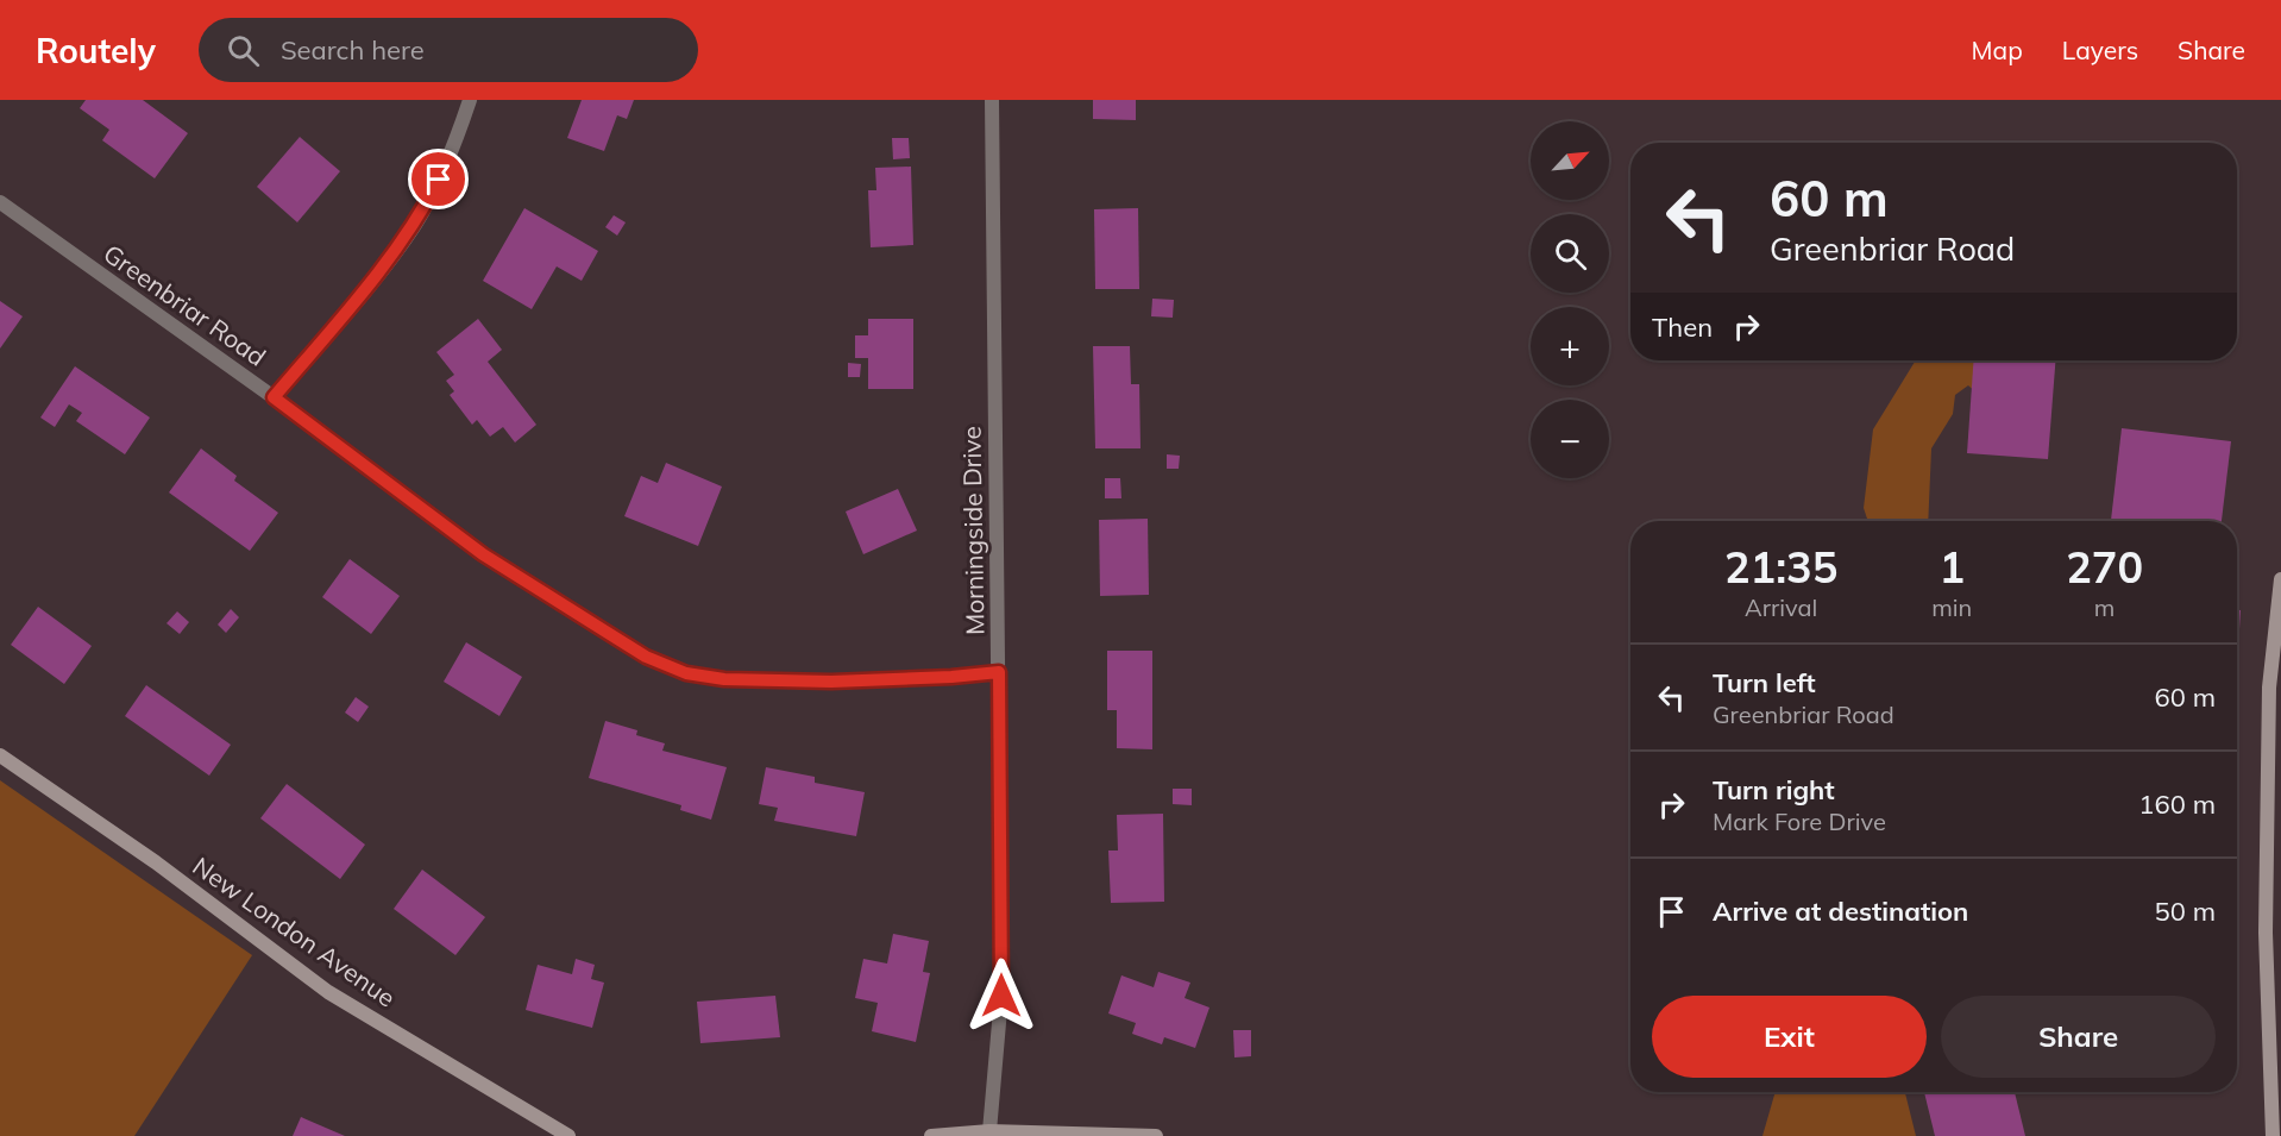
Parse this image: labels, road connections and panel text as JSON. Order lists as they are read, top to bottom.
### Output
{
  "streets": {
    "main road": ["New London Avenue"],
    "street": ["Greenbriar Road", "Morningside Drive"]
  },
  "crossings": [
    ["Greenbriar Road", "Morningside Drive"]
  ],
  "north": "top right",
  "page": {
    "header": "Routely",
    "search": "Search here",
    "nav": ["Map", "Layers", "Share"],
    "map_buttons": ["+", "−"],
    "turn": ["60 m", "Greenbriar Road"],
    "then": "Then",
    "eta": [
      "21:35",
      "Arrival",
      "1",
      "min",
      "270",
      "m"
    ],
    "list": [
      {
        "name": "Turn left",
        "note": "Greenbriar Road",
        "value": "60 m"
      },
      {
        "name": "Turn right",
        "note": "Mark Fore Drive",
        "value": "160 m"
      },
      {
        "name": "Arrive at destination",
        "value": "50 m"
      }
    ],
    "buttons": ["Exit", "Share"]
  }
}
